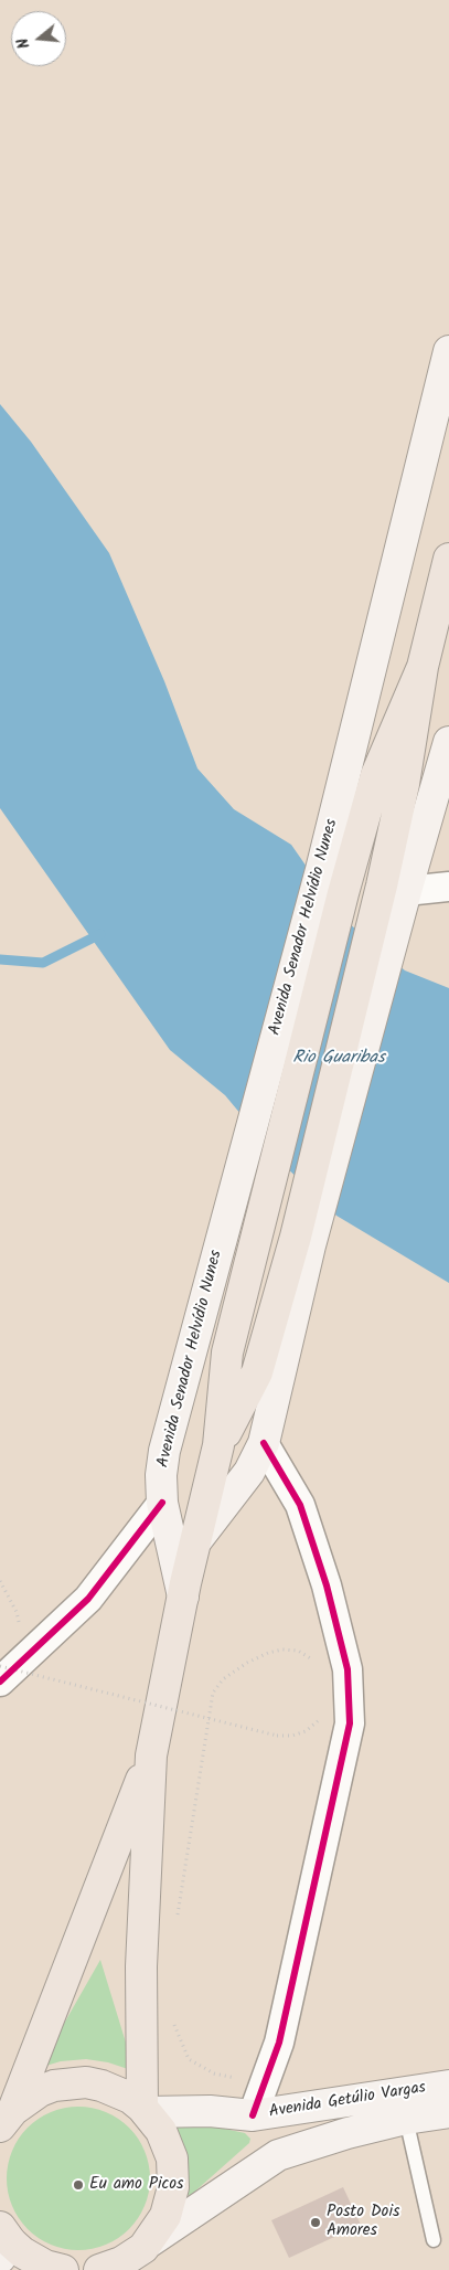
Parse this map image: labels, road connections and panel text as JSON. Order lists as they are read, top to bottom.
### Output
{
  "streets": {
    "main road": ["Avenida Senador Helvídio Nunes", "Avenida Getúlio Vargas"]
  },
  "water": ["Rio Guaribas"],
  "places": ["Eu amo Picos", "Posto Dois Amores"],
  "north": "left"
}
